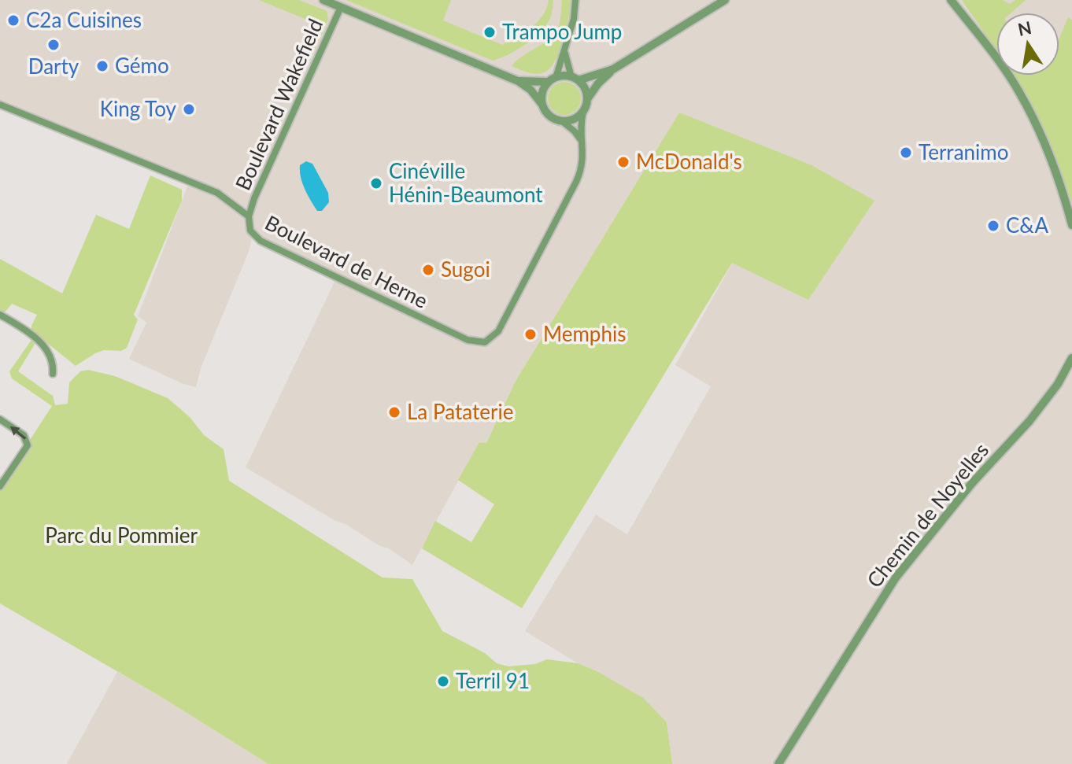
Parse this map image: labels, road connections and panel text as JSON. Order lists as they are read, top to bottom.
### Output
{
  "streets": {
    "street": ["Boulevard Wakefield", "Boulevard de Herne", "Chemin de Noyelles"]
  },
  "crossings": [
    ["Boulevard Wakefield", "Boulevard de Herne"]
  ],
  "parks": ["Parc du Pommier"],
  "places": [
    "C2a Cuisines",
    "Trampo Jump",
    "Darty",
    "Gémo",
    "King Toy",
    "Terranimo",
    "McDonald's",
    "Cinéville Hénin-Beaumont",
    "C&A",
    "Sugoi",
    "Memphis",
    "La Pataterie",
    "Terril 91"
  ],
  "north": "top"
}
